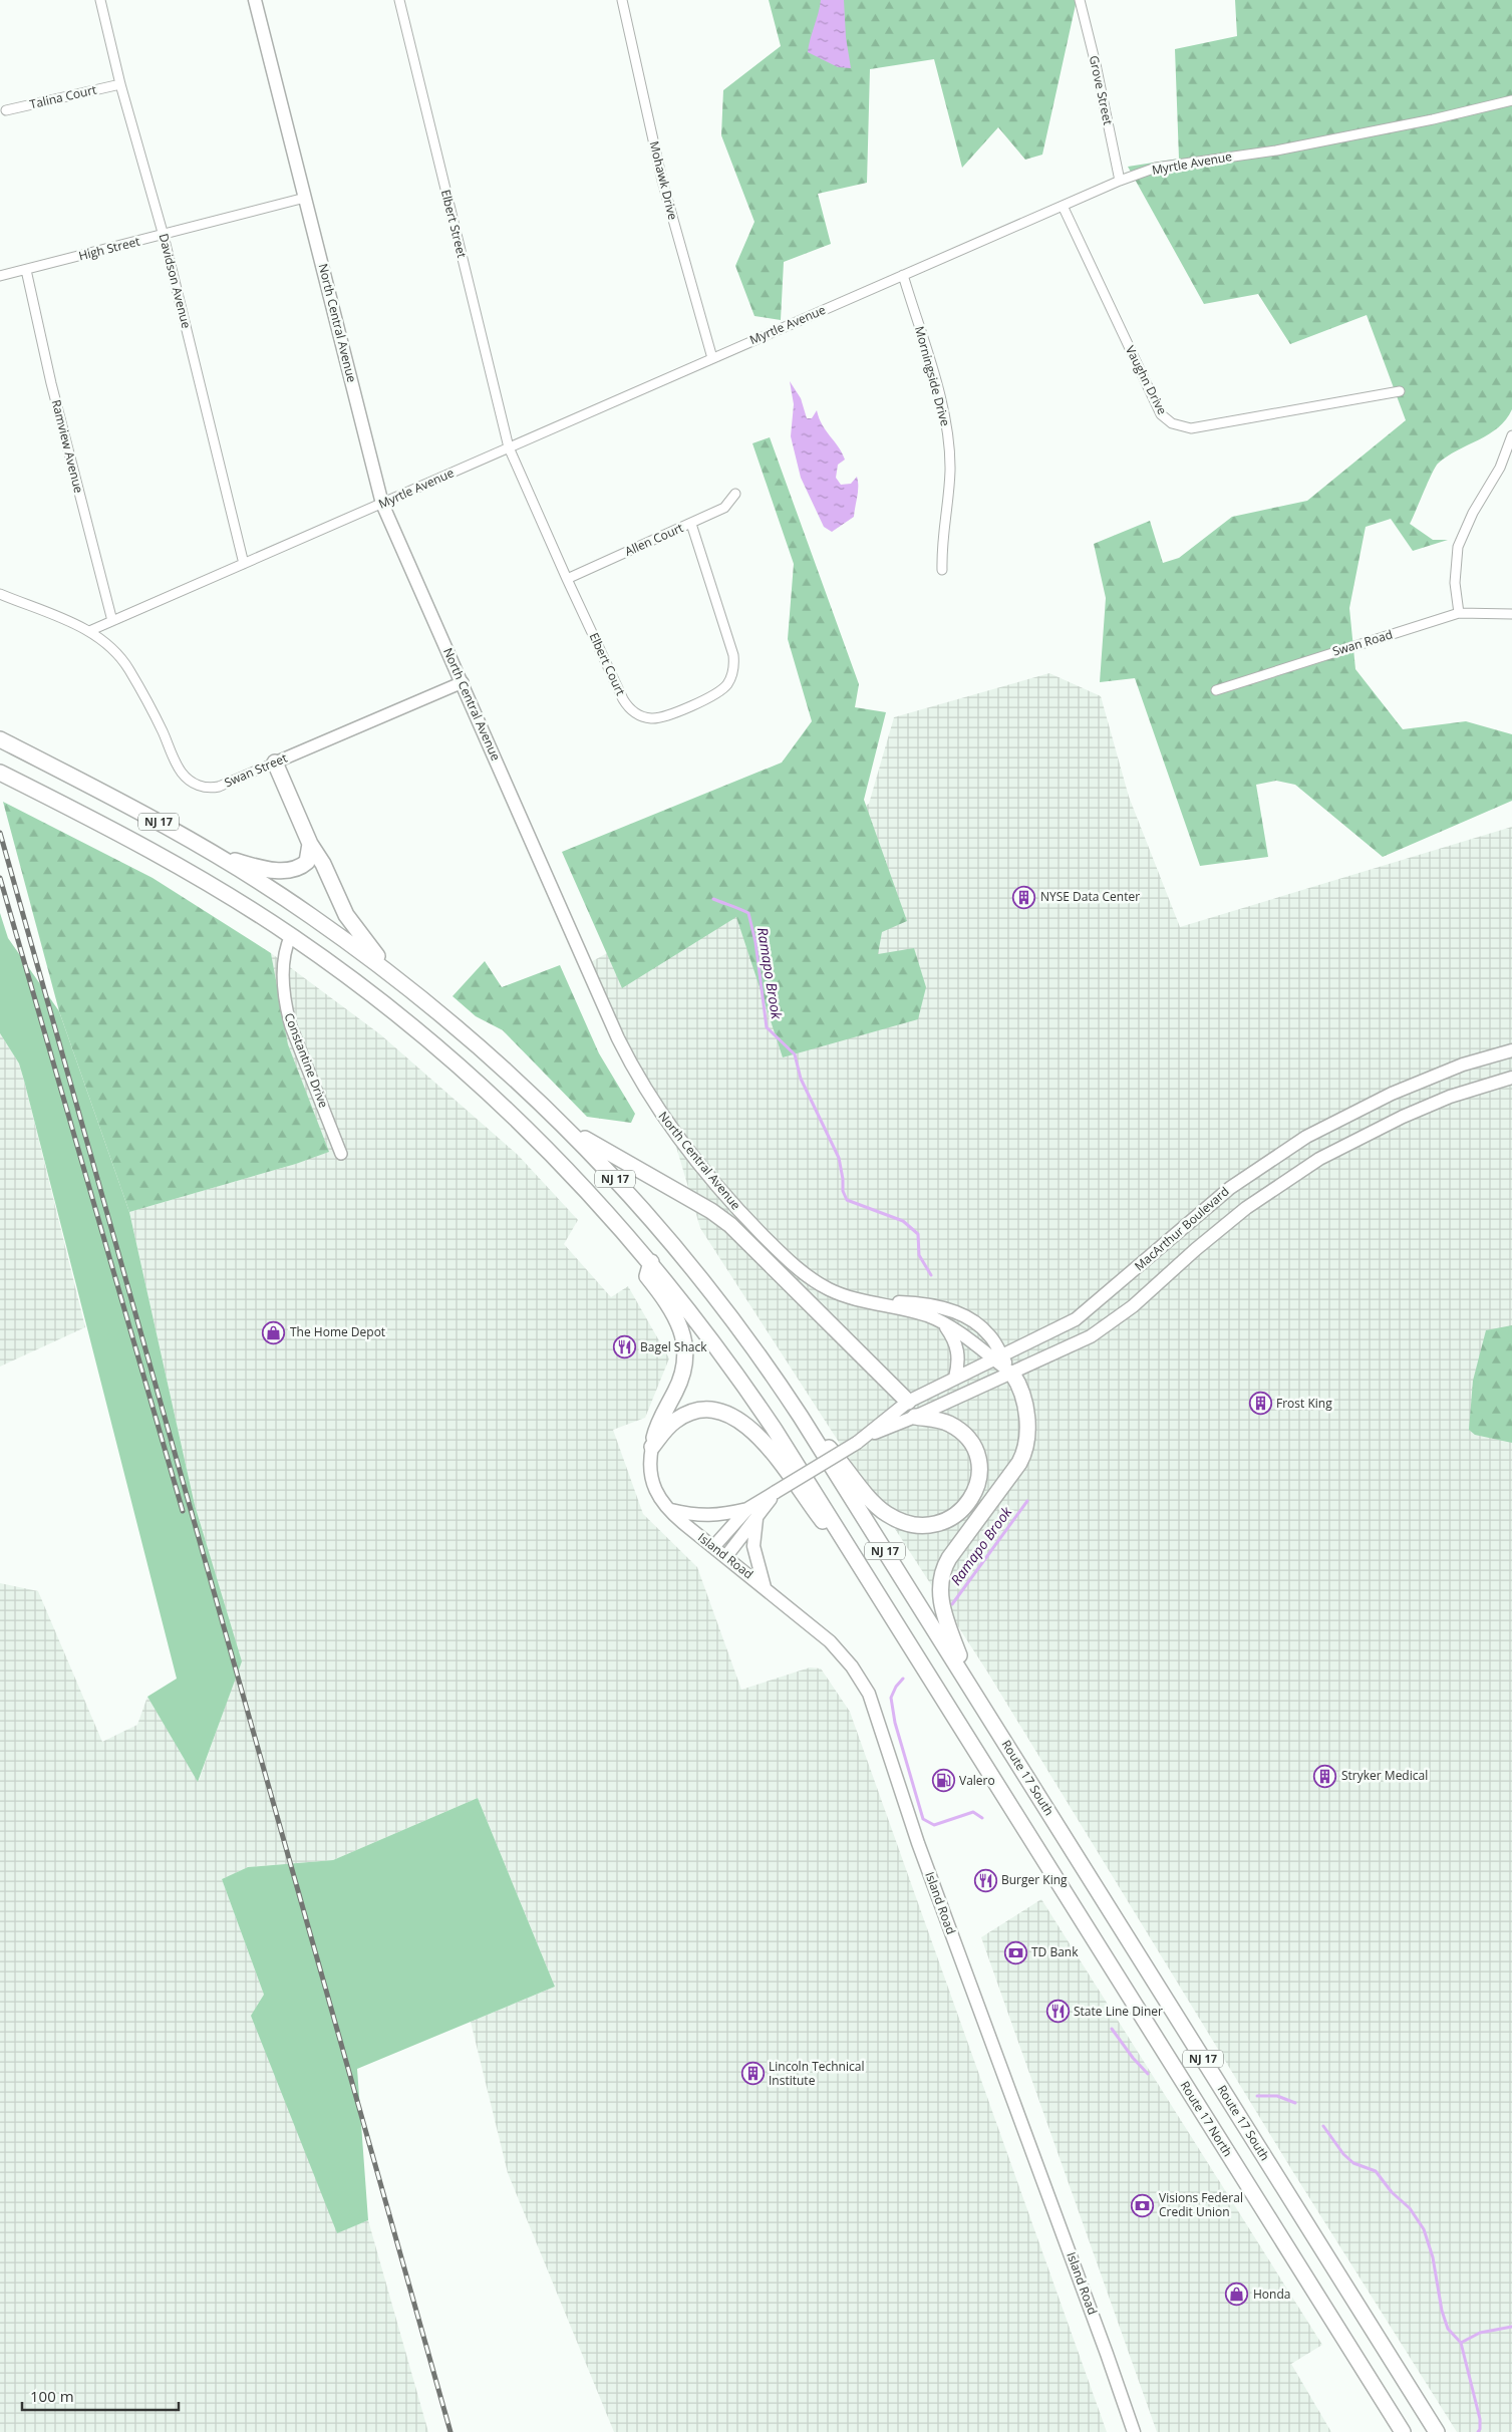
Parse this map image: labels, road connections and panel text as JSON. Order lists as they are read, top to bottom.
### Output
{
  "streets": {
    "highway": ["NJ 17", "Route 17 South", "Route 17 North"],
    "main road": ["North Central Avenue", "MacArthur Boulevard", "Island Road"],
    "street": [
      "Grove Street",
      "Talina Court",
      "Myrtle Avenue",
      "Mohawk Drive",
      "Elbert Street",
      "High Street",
      "Davidson Avenue",
      "Morningside Drive",
      "Vaughn Drive",
      "Ramview Avenue",
      "Allen Court",
      "Swan Road",
      "Elbert Court",
      "Swan Street",
      "Constantine Drive"
    ]
  },
  "crossings": [
    ["Grove Street", "Myrtle Avenue"],
    ["Talina Court", "Davidson Avenue"],
    ["Myrtle Avenue", "Mohawk Drive"],
    ["Myrtle Avenue", "Elbert Street"],
    ["Myrtle Avenue", "Davidson Avenue"],
    ["Myrtle Avenue", "North Central Avenue"],
    ["Myrtle Avenue", "Morningside Drive"],
    ["Myrtle Avenue", "Vaughn Drive"],
    ["Myrtle Avenue", "Ramview Avenue"],
    ["Myrtle Avenue", "Elbert Court"],
    ["Myrtle Avenue", "Swan Street"],
    ["Elbert Street", "Elbert Court"],
    ["High Street", "Davidson Avenue"],
    ["High Street", "North Central Avenue"],
    ["High Street", "Ramview Avenue"],
    ["North Central Avenue", "Swan Street"],
    ["North Central Avenue", "MacArthur Boulevard"],
    ["Allen Court", "Elbert Court"],
    ["NJ 17", "Constantine Drive"],
    ["NJ 17", "Route 17 South"],
    ["NJ 17", "Route 17 North"],
    ["MacArthur Boulevard", "Island Road"]
  ],
  "water": ["Ramapo Brook"],
  "places": {
    "building": [
      "NYSE Data Center",
      "Frost King",
      "Stryker Medical",
      "Lincoln Technical Institute"
    ],
    "shop": ["The Home Depot", "Honda"],
    "restaurant": ["Bagel Shack", "Burger King", "State Line Diner"],
    "fuel station": ["Valero"],
    "bank": ["TD Bank", "Visions Federal Credit Union"]
  },
  "scale_bar": "100 m"
}
